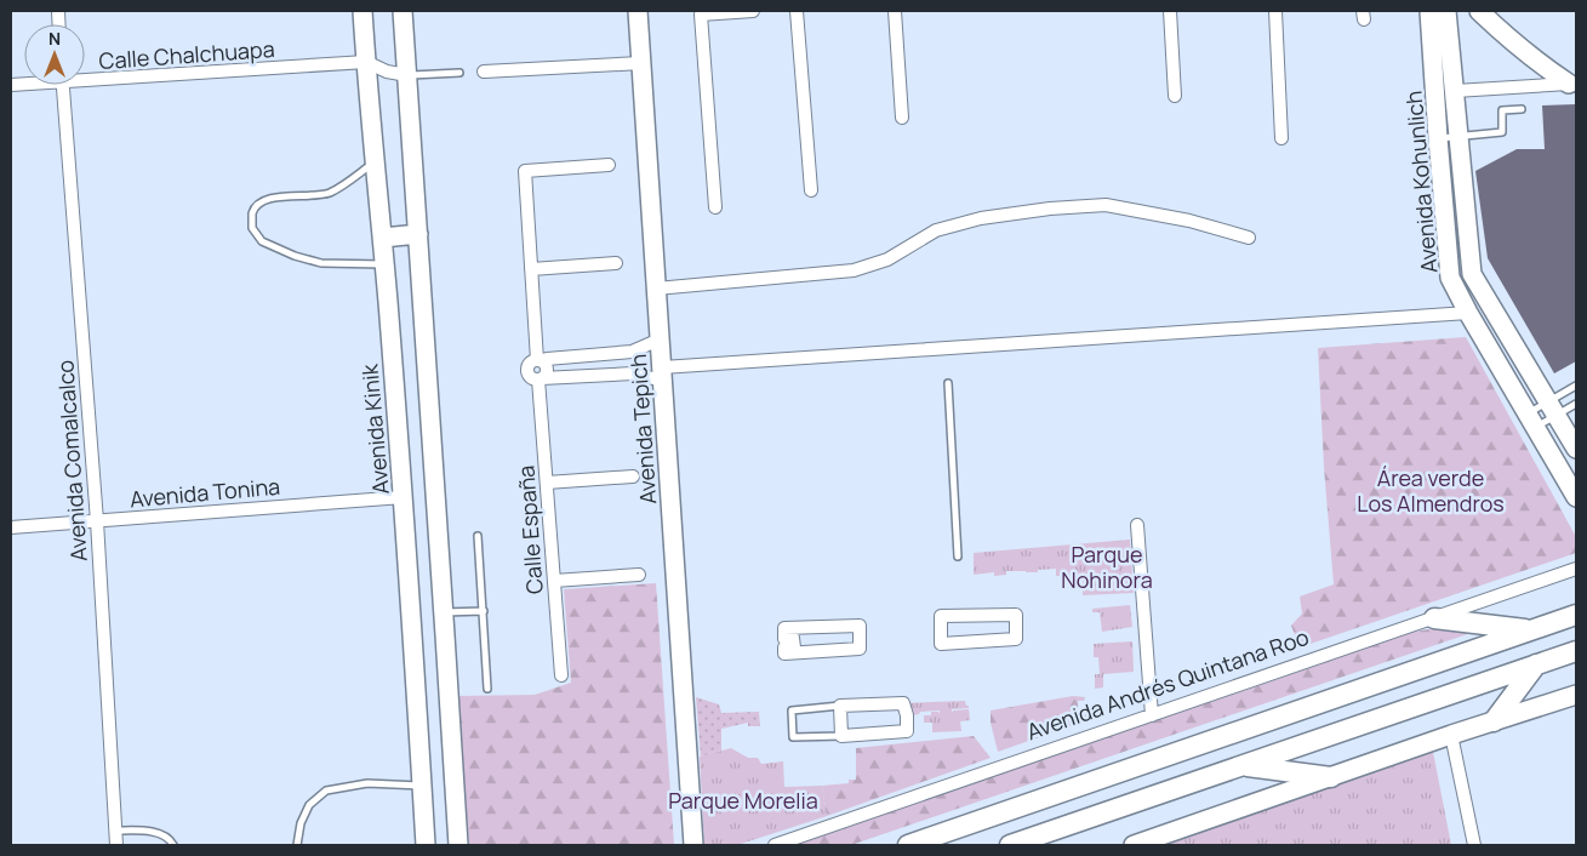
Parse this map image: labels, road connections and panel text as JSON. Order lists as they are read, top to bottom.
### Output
{
  "streets": {
    "street": [
      "Calle Chalchuapa",
      "Avenida Kohunlich",
      "Avenida Kinik",
      "Avenida Tepich",
      "Avenida Comalcalco",
      "Avenida Tonina",
      "Calle España",
      "Avenida Andrés Quintana Roo"
    ]
  },
  "crossings": [
    ["Calle Chalchuapa", "Avenida Kinik"],
    ["Avenida Kinik", "Avenida Tonina"],
    ["Avenida Comalcalco", "Avenida Tonina"]
  ],
  "parks": ["Área verde Los Almendros", "Parque Nohinora", "Parque Morelia"],
  "north": "top"
}
